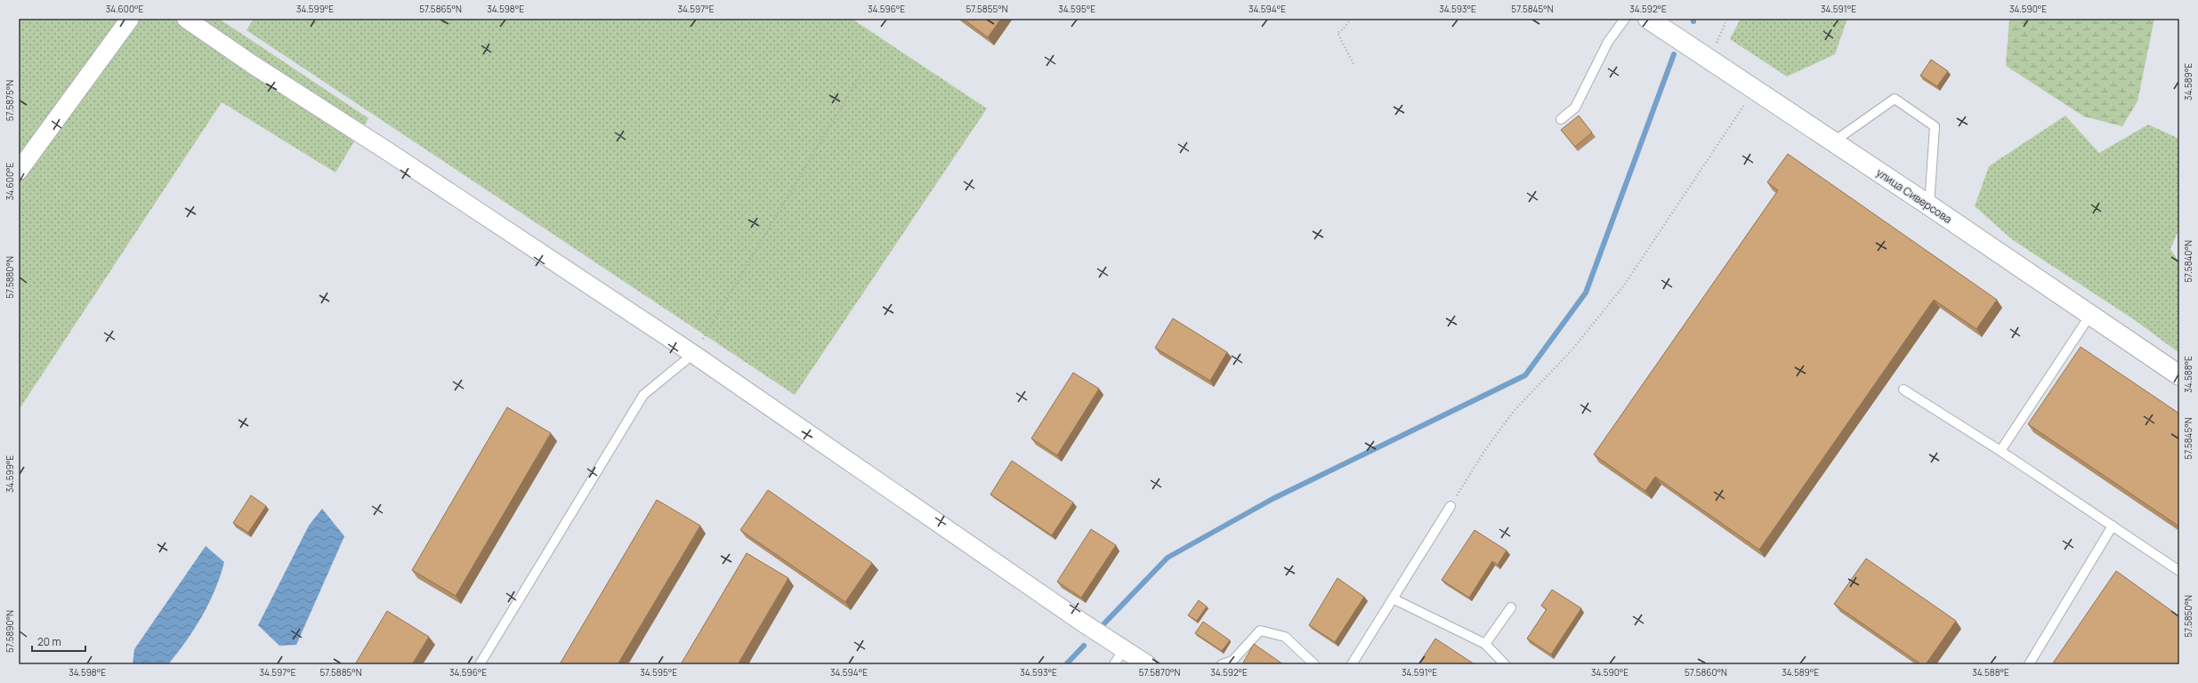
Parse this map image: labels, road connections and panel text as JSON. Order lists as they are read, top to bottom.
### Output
{
  "streets": {
    "street": ["улица Сиверсова"]
  },
  "scale_bar": "20 m",
  "coordinates": [
    "34.600°E",
    "34.599°E",
    "57.5865°N",
    "34.598°E",
    "34.597°E",
    "34.596°E",
    "57.5855°N",
    "34.595°E",
    "34.594°E",
    "34.593°E",
    "57.5845°N",
    "34.592°E",
    "34.591°E",
    "34.590°E",
    "34.589°E",
    "57.5875°N",
    "57.5840°N",
    "57.5880°N",
    "34.588°E",
    "57.5850°N",
    "57.5890°N",
    "57.5885°N",
    "57.5870°N",
    "57.5860°N"
  ]
}
